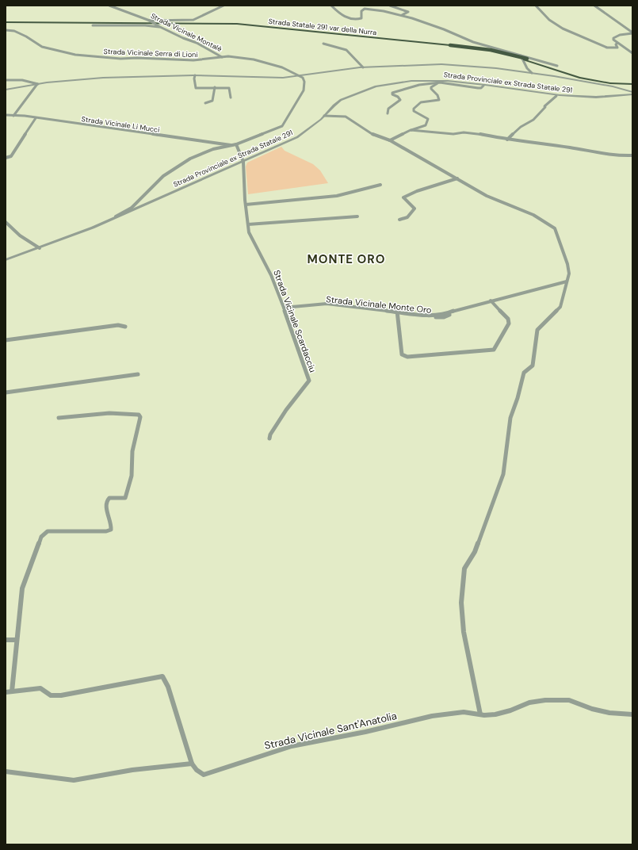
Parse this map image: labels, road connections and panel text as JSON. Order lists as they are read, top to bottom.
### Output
{
  "streets": {
    "highway": ["Strada Statale 291 var della Nurra"],
    "street": [
      "Strada Vicinale Montalè",
      "Strada Vicinale Serra di Lioni",
      "Strada Provinciale ex Strada Statale 291",
      "Strada Vicinale Li Mucci",
      "Strada Vicinale Monte Oro",
      "Strada Vicinale Scardacciu",
      "Strada Vicinale Sant'Anatolia"
    ]
  },
  "crossings": [
    ["Strada Vicinale Montalè", "Strada Vicinale Serra di Lioni"],
    ["Strada Provinciale ex Strada Statale 291", "Strada Vicinale Scardacciu"],
    ["Strada Vicinale Li Mucci", "Strada Vicinale Scardacciu"],
    ["Strada Vicinale Monte Oro", "Strada Vicinale Scardacciu"]
  ],
  "districts": ["MONTE ORO"]
}
